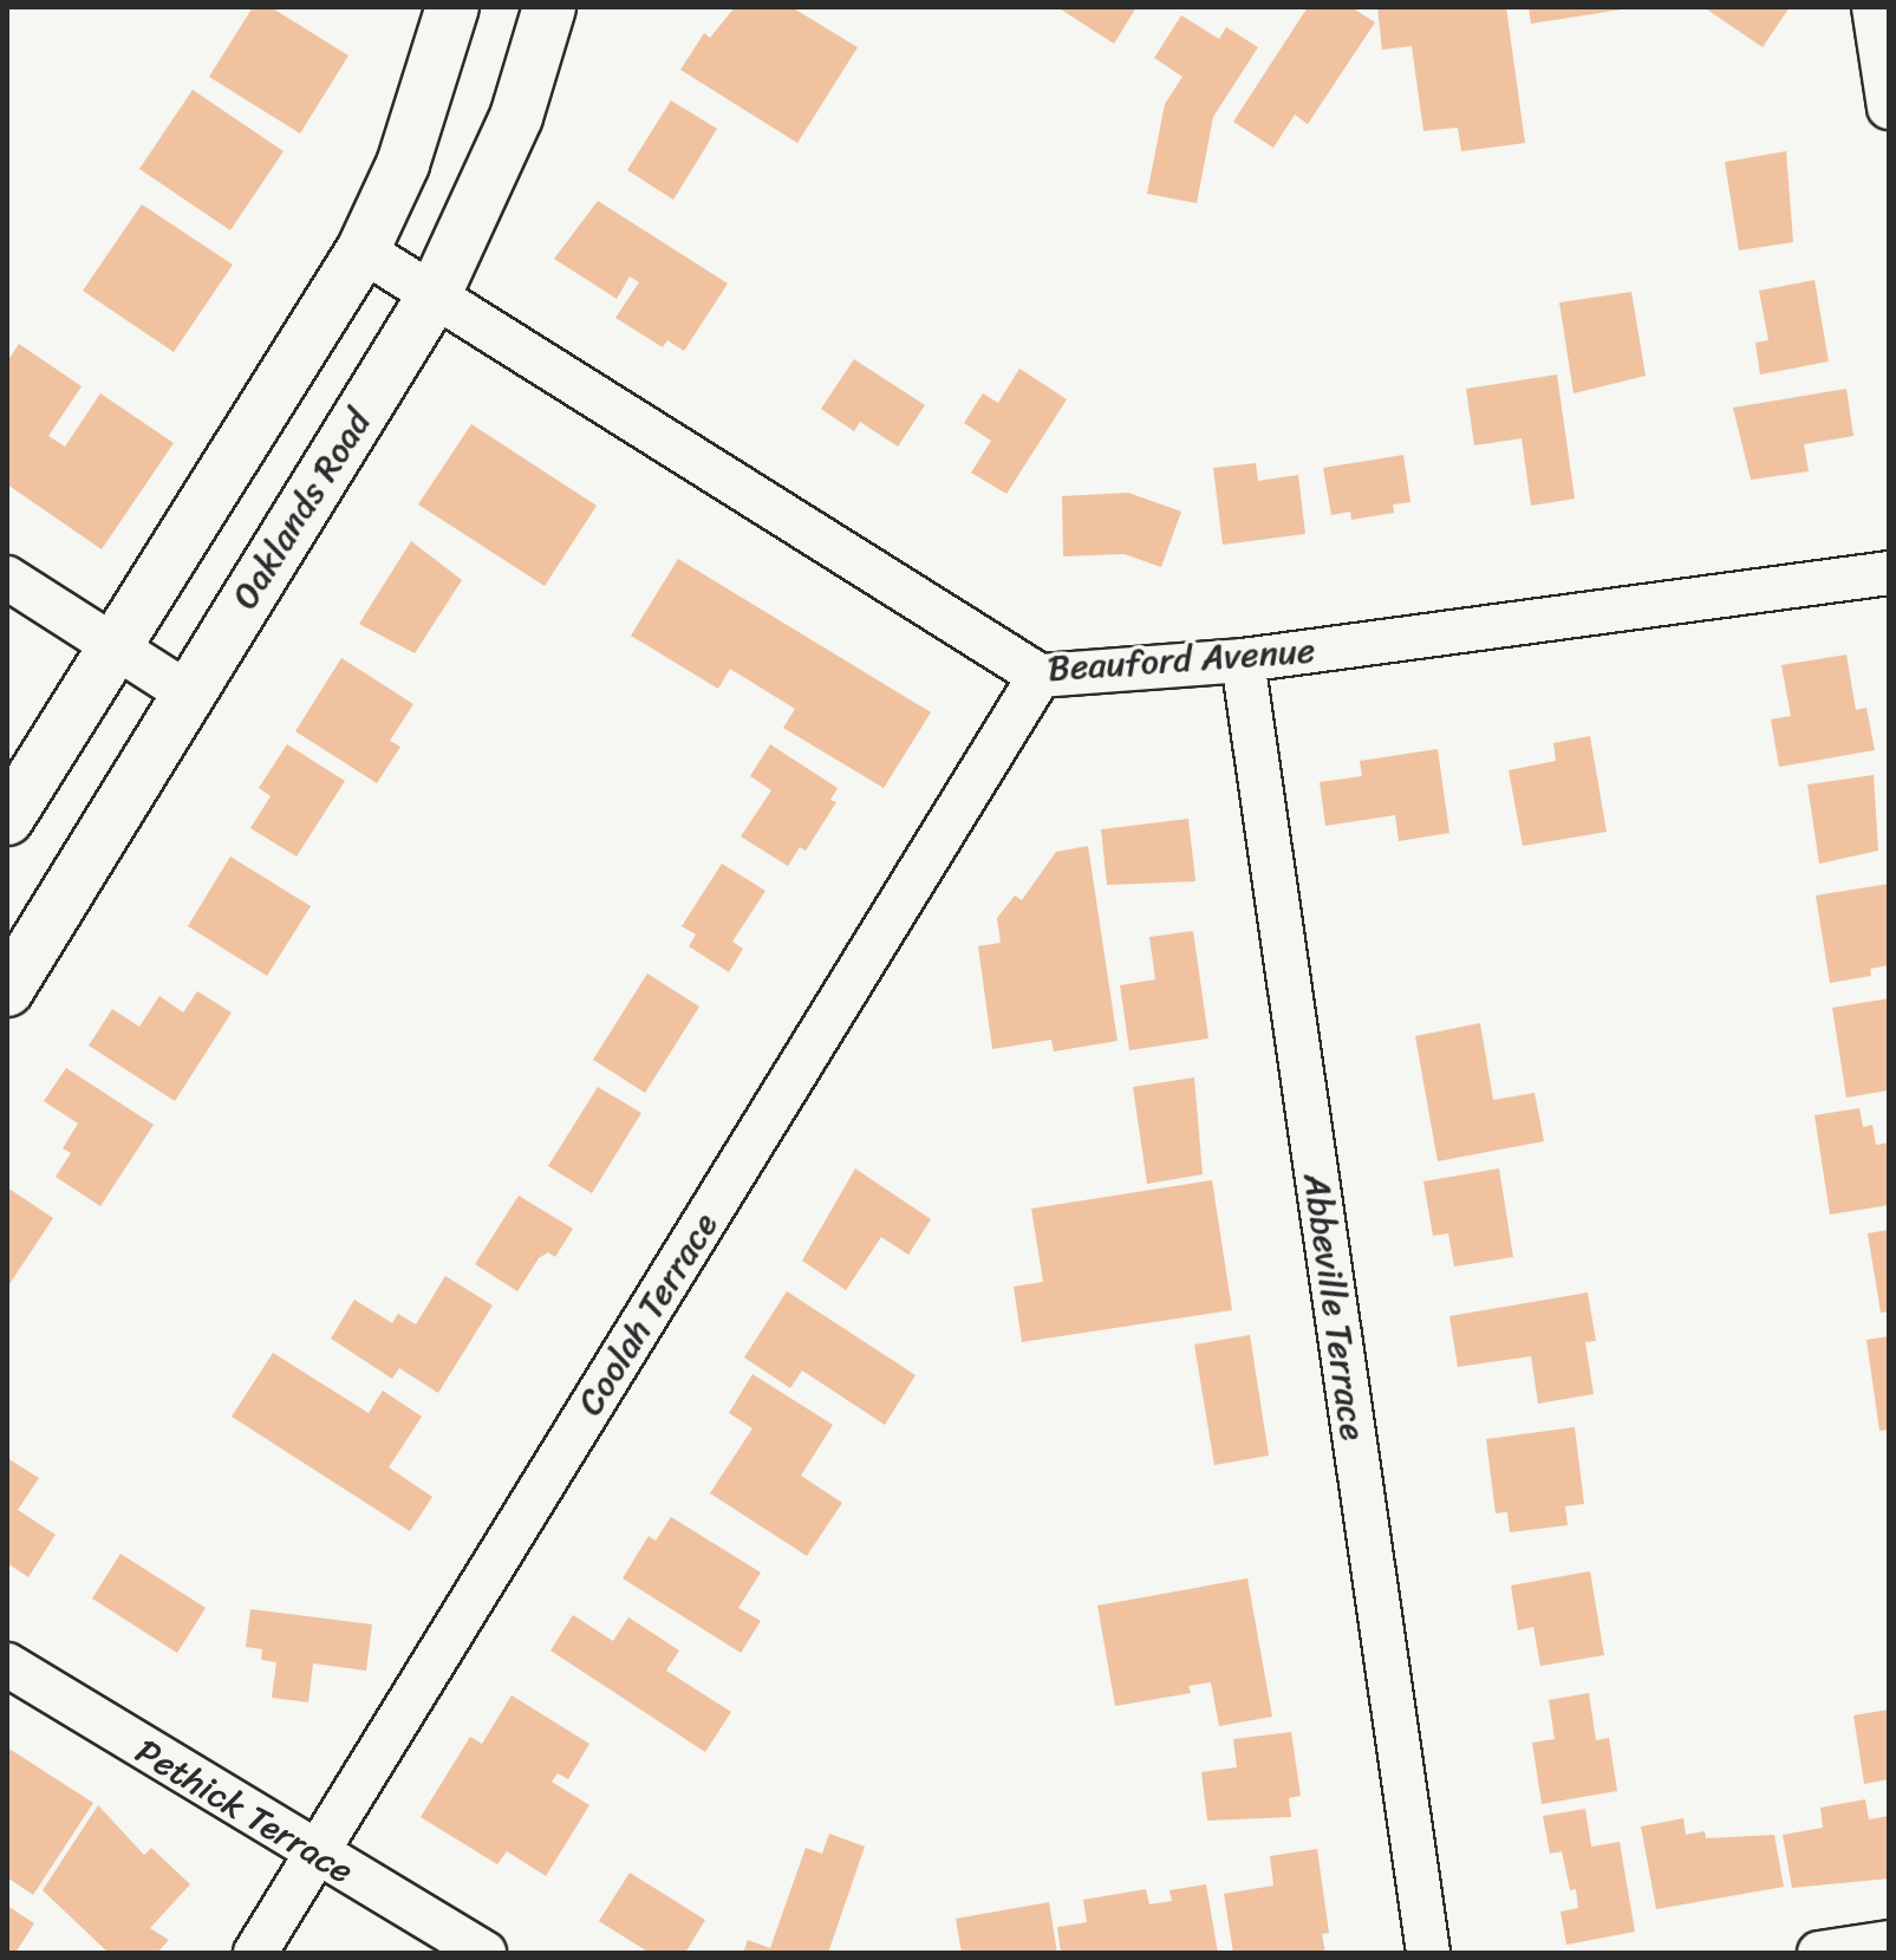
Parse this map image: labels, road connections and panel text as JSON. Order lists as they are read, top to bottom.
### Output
{
  "streets": {
    "main road": ["Oaklands Road"],
    "street": [
      "Beauford Avenue",
      "Abbeville Terrace",
      "Coolah Terrace",
      "Pethick Terrace"
    ]
  },
  "crossings": [
    ["Oaklands Road", "Beauford Avenue"],
    ["Beauford Avenue", "Abbeville Terrace"],
    ["Beauford Avenue", "Coolah Terrace"],
    ["Coolah Terrace", "Pethick Terrace"]
  ]
}
